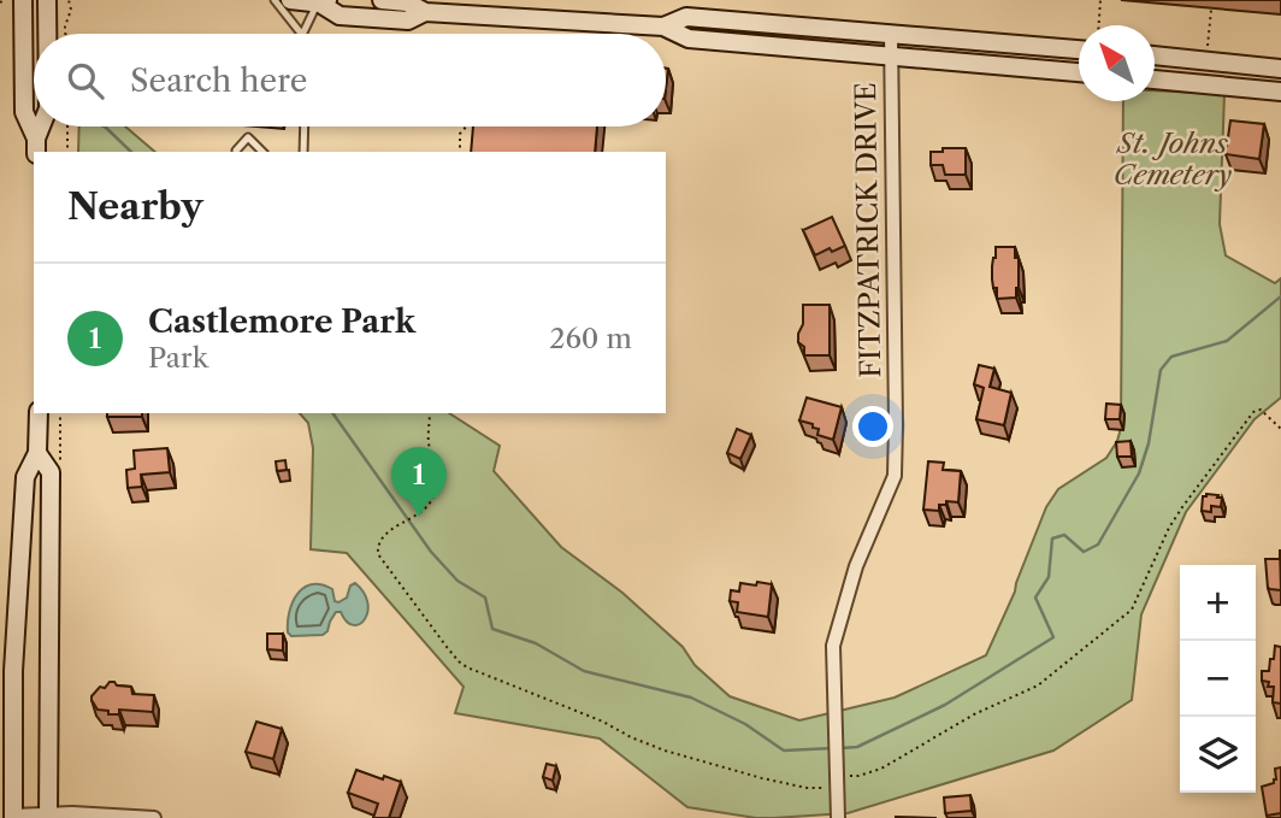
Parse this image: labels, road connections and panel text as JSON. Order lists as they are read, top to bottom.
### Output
{
  "streets": {
    "street": ["FITZPATRICK DRIVE"]
  },
  "parks": ["St. Johns Cemetery"],
  "north": "top left",
  "page": {
    "search": "Search here",
    "heading": "Nearby",
    "list": [
      {
        "mark": "1",
        "name": "Castlemore Park",
        "note": "Park",
        "value": "260 m"
      }
    ],
    "pins": "1",
    "map_buttons": ["+", "−"]
  }
}
